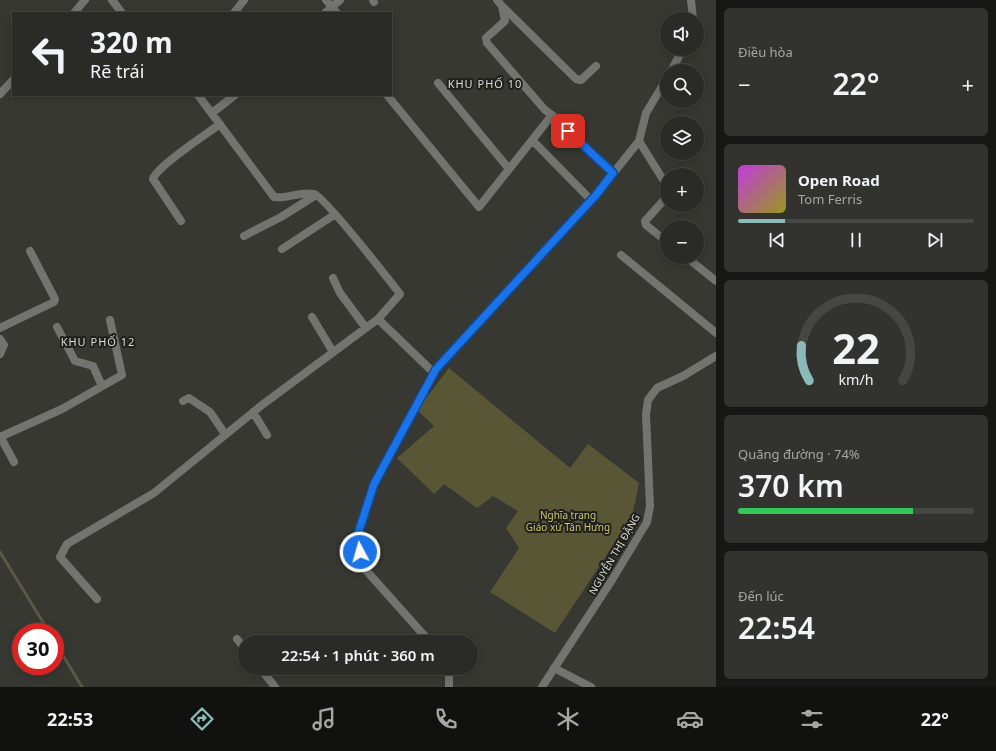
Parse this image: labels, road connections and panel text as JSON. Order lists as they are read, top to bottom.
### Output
{
  "streets": {
    "street": ["NGUYỄN THỊ ĐẶNG"]
  },
  "districts": ["KHU PHỐ 10", "KHU PHỐ 12"],
  "parks": ["Nghĩa trang Giáo xứ Tân Hưng"],
  "page": {
    "tile": [
      "Điều hòa",
      ["Quãng đường · 74%", "370 km"],
      ["Đến lúc", "22:54"]
    ],
    "map_buttons": ["+", "−"],
    "turn": ["320 m", "Rẽ trái"],
    "heat": ["−", "22°", "+"],
    "song": ["Open Road", "Tom Ferris"],
    "limit": "30",
    "trip": "22:54 · 1 phút · 360 m",
    "tabs": ["22:53", "22°"],
    "gauge": ["22", "km/h"]
  }
}
